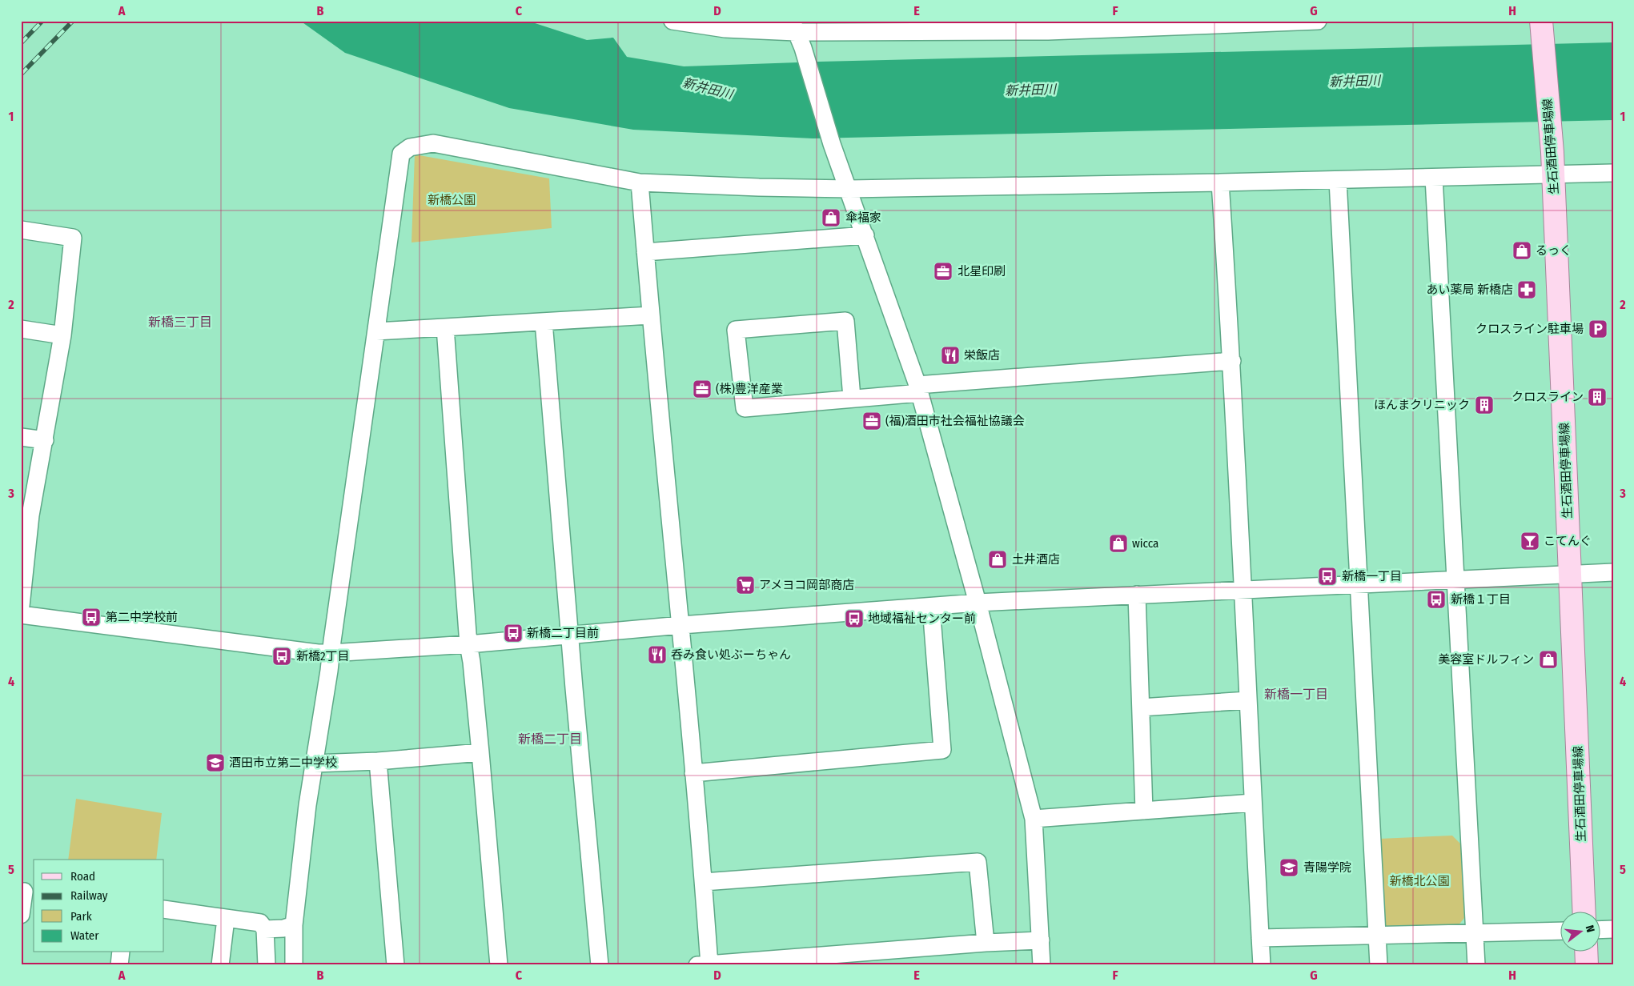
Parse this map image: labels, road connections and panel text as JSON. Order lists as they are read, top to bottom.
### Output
{
  "streets": {
    "main road": ["生石酒田停車場線"]
  },
  "districts": ["新橋三丁目", "新橋一丁目", "新橋二丁目"],
  "water": ["新井田川"],
  "parks": ["新橋公園", "新橋北公園"],
  "places": {
    "shop": [
      "傘福家",
      "るっく",
      "wicca",
      "土井酒店",
      "美容室ドルフィン"
    ],
    "office": ["北星印刷", "(株)豊洋産業", "(福)酒田市社会福祉協議会"],
    "pharmacy": ["あい薬局 新橋店"],
    "parking": ["クロスライン駐車場"],
    "restaurant": ["栄飯店", "呑み食い処ぶーちゃん"],
    "building": ["クロスライン", "ほんまクリニック"],
    "bar": ["こてんぐ"],
    "bus stop": [
      "新橋一丁目",
      "新橋１丁目",
      "第二中学校前",
      "地域福祉センター前",
      "新橋二丁目前",
      "新橋2丁目"
    ],
    "supermarket": ["アメヨコ岡部商店"],
    "school or university": ["酒田市立第二中学校", "青陽学院"]
  },
  "legend": [
    "Road",
    "Railway",
    "Park",
    "Water"
  ],
  "north": "right",
  "grid": {
    "columns": [
      "A",
      "B",
      "C",
      "D",
      "E",
      "F",
      "G",
      "H"
    ],
    "rows": [
      "1",
      "2",
      "3",
      "4",
      "5"
    ]
  }
}
